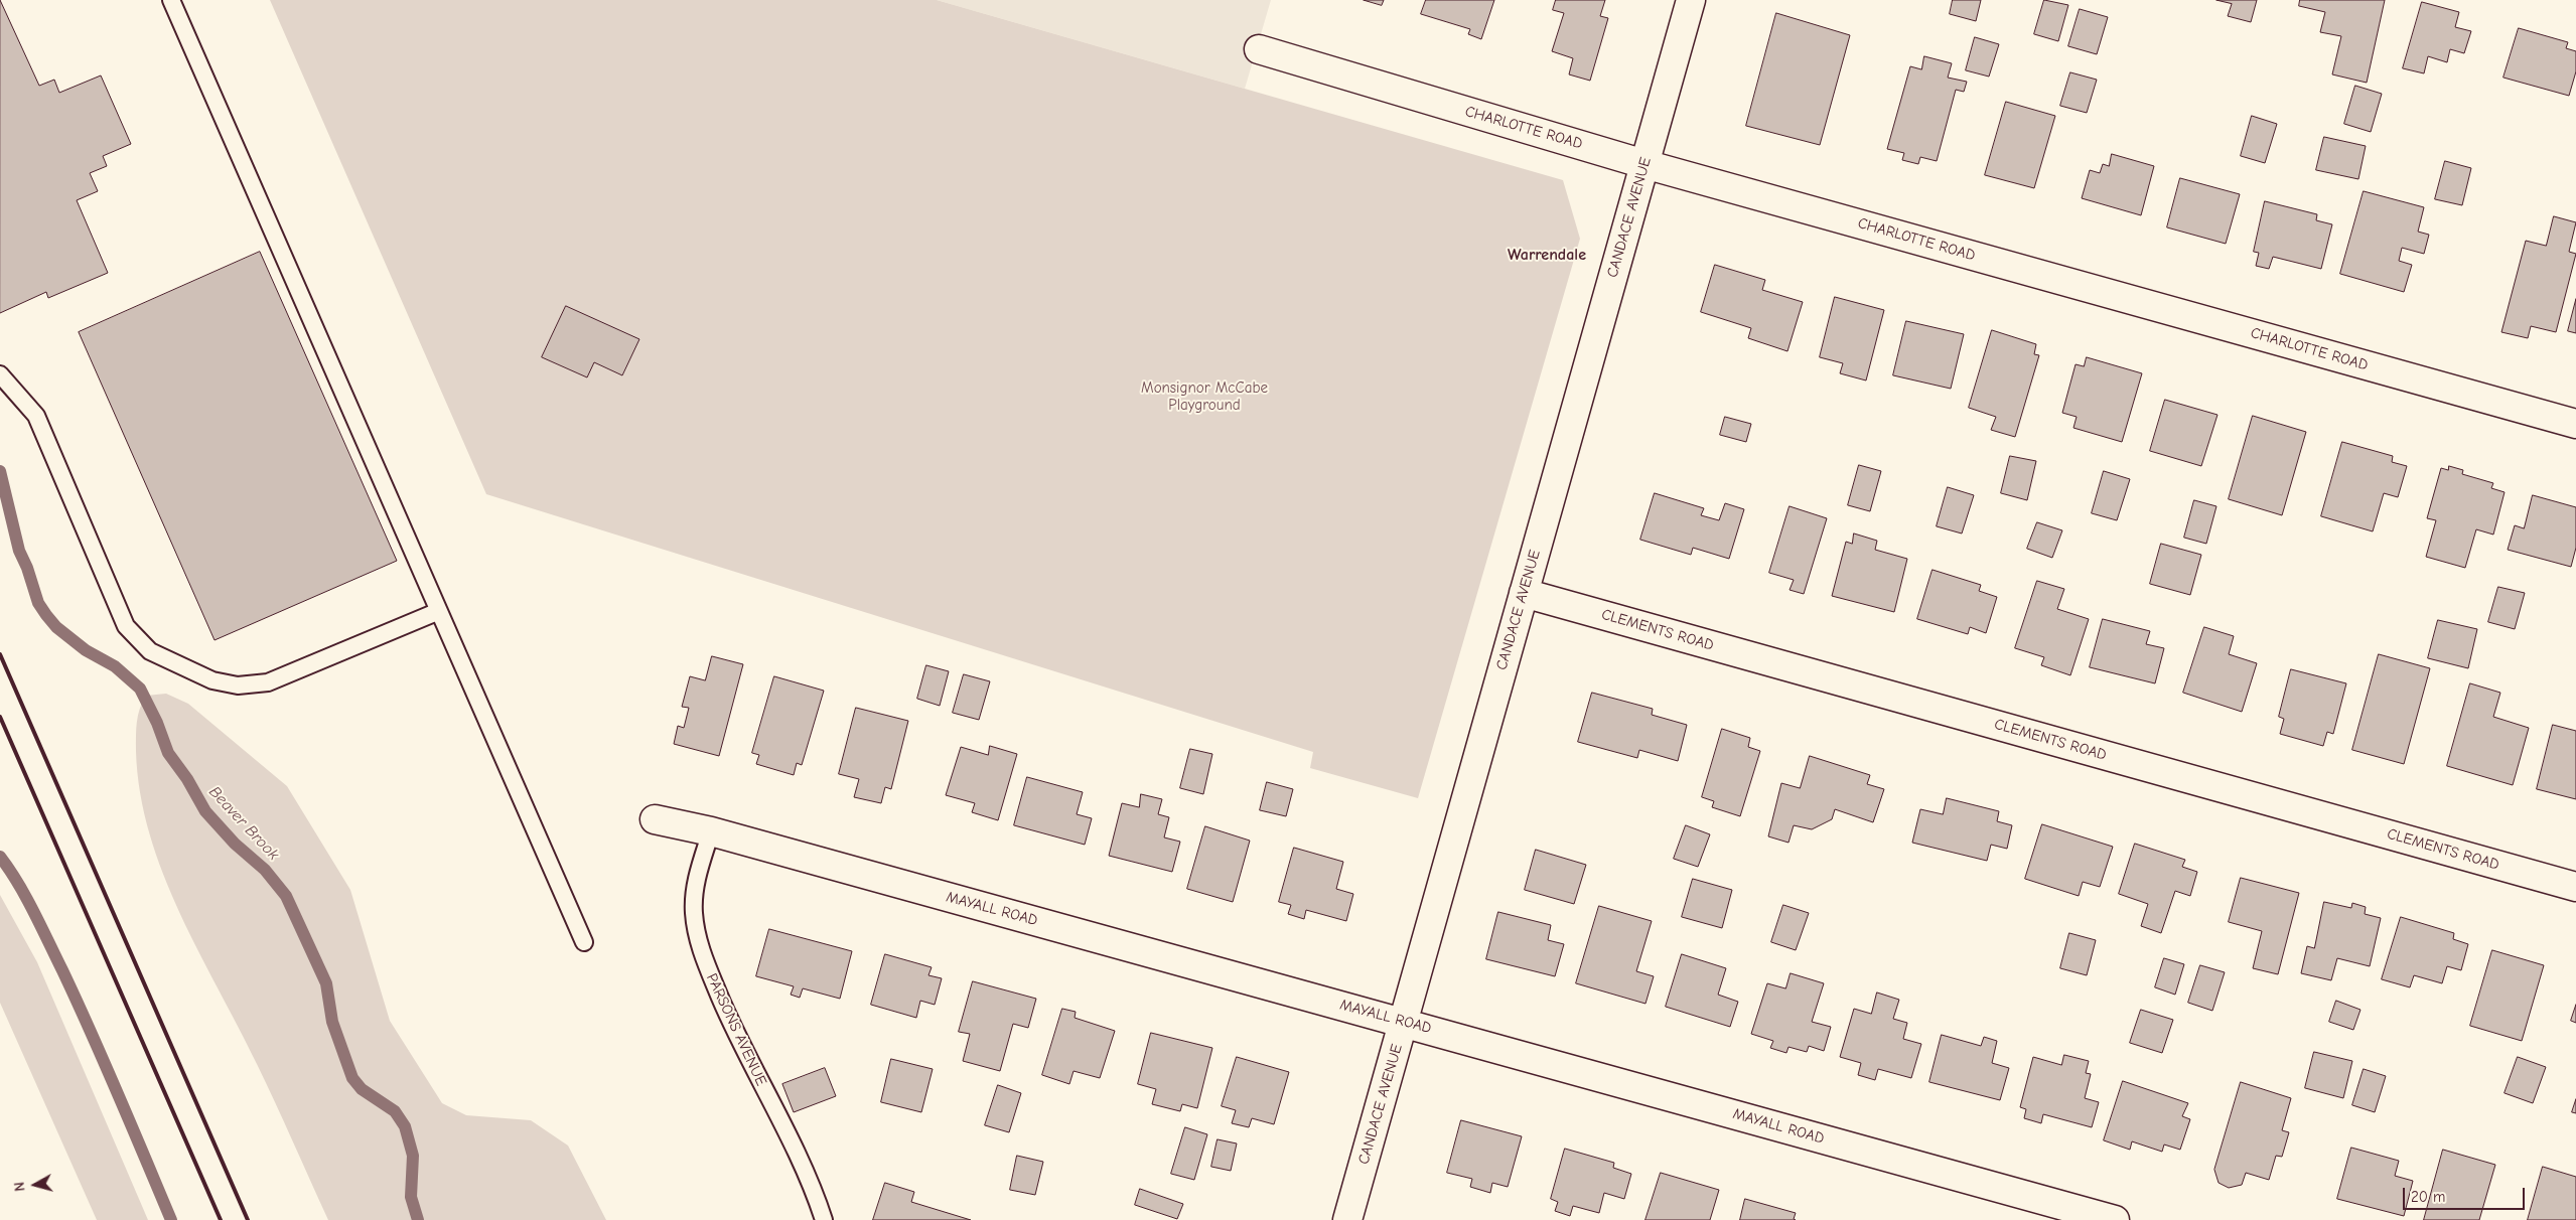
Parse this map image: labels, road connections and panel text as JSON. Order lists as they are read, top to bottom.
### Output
{
  "streets": {
    "street": [
      "CHARLOTTE ROAD",
      "CANDACE AVENUE",
      "CLEMENTS ROAD",
      "MAYALL ROAD"
    ],
    "lane": ["PARSONS AVENUE"]
  },
  "crossings": [
    ["CHARLOTTE ROAD", "CANDACE AVENUE"],
    ["CANDACE AVENUE", "CLEMENTS ROAD"],
    ["CANDACE AVENUE", "MAYALL ROAD"],
    ["MAYALL ROAD", "PARSONS AVENUE"]
  ],
  "districts": ["Warrendale"],
  "water": ["Beaver Brook"],
  "parks": ["Monsignor McCabe Playground"],
  "scale_bar": "20 m",
  "north": "left"
}
